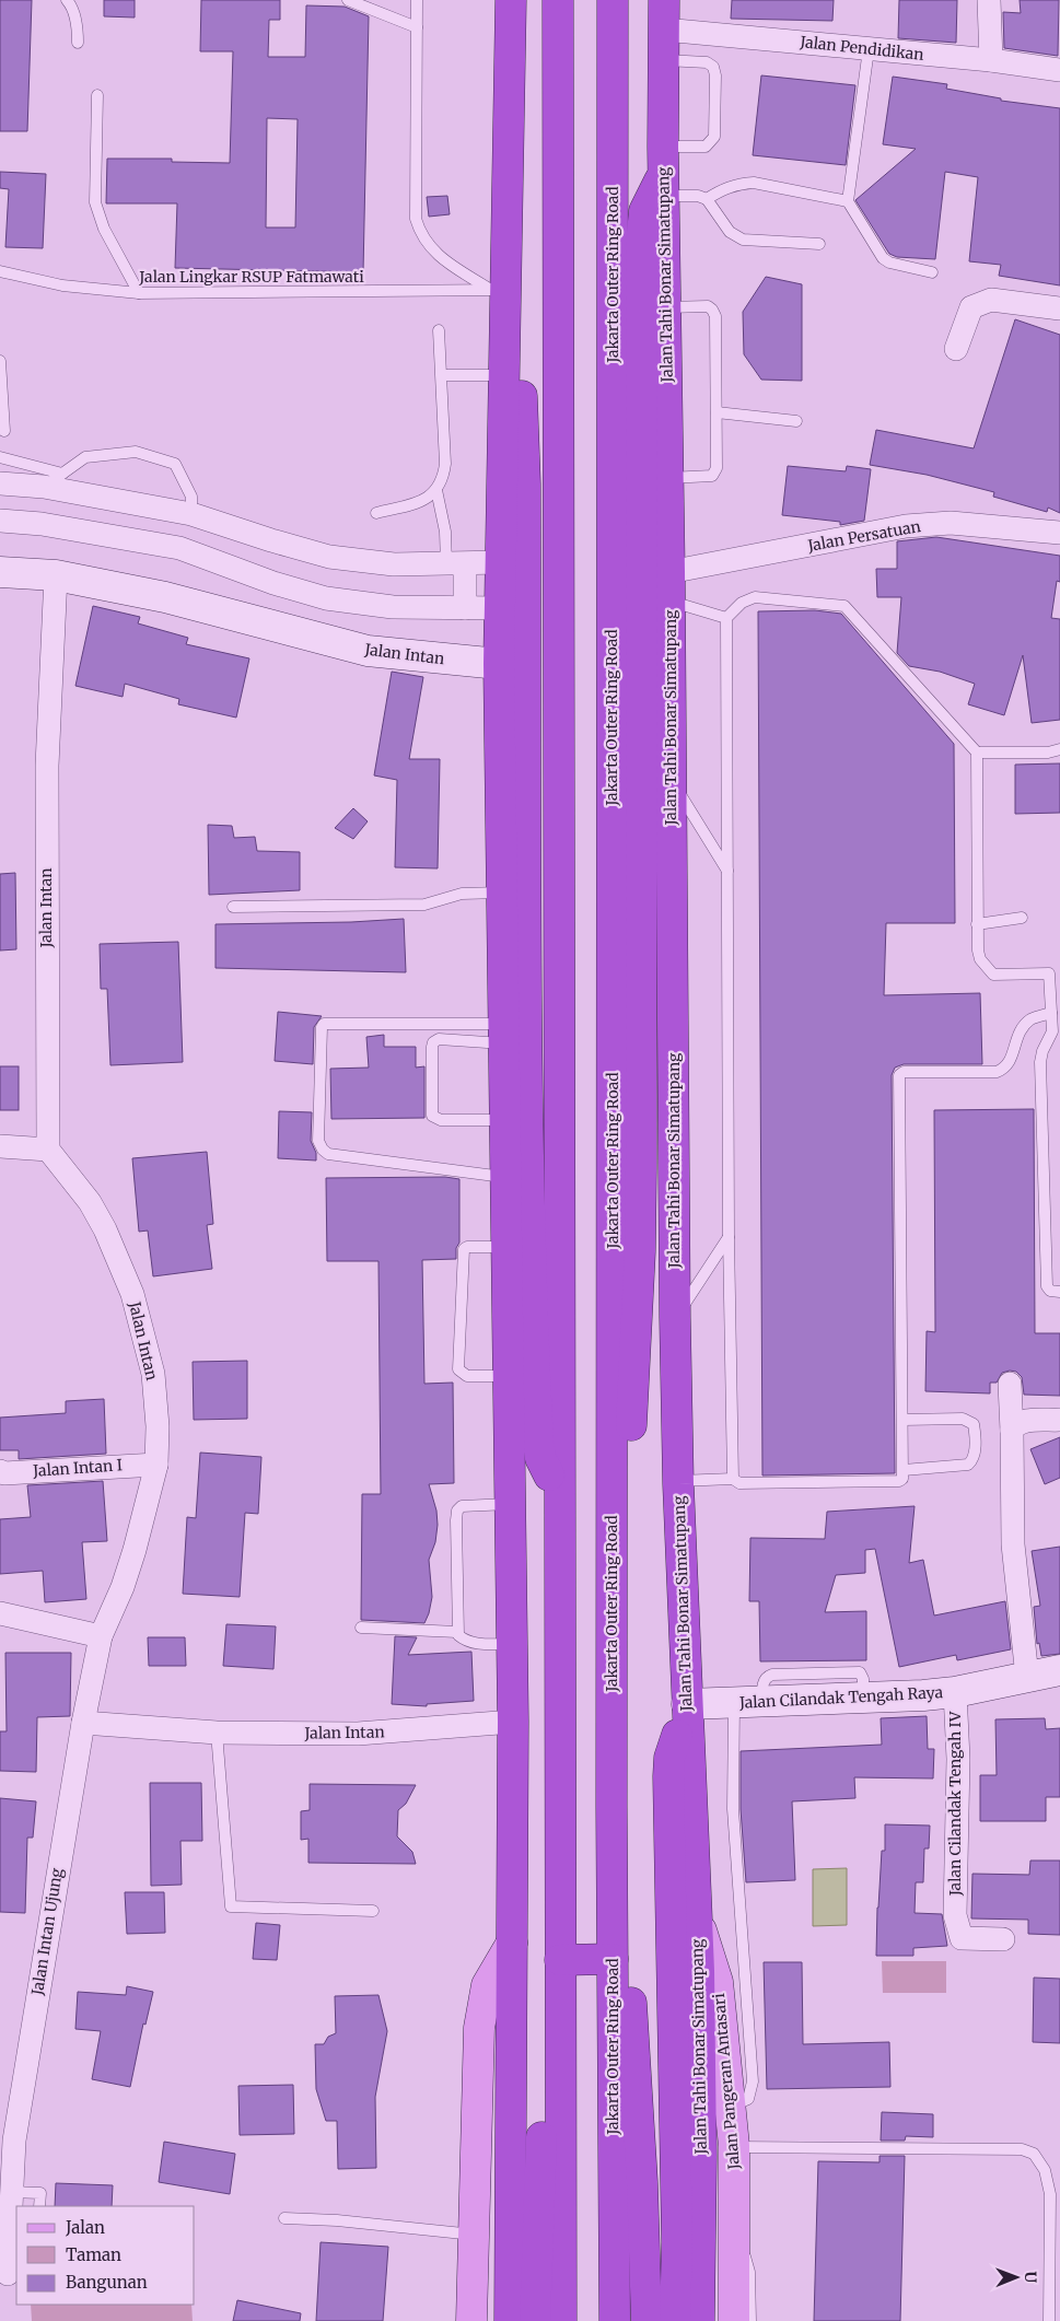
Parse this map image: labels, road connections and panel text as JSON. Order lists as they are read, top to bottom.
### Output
{
  "streets": {
    "highway": ["Jakarta Outer Ring Road", "Jalan Tahi Bonar Simatupang"],
    "main road": ["Jalan Pangeran Antasari"],
    "street": [
      "Jalan Pendidikan",
      "Jalan Persatuan",
      "Jalan Intan",
      "Jalan Intan I",
      "Jalan Cilandak Tengah Raya",
      "Jalan Cilandak Tengah IV",
      "Jalan Intan Ujung"
    ],
    "lane": ["Jalan Lingkar RSUP Fatmawati"]
  },
  "crossings": [
    ["Jalan Pendidikan", "Jalan Tahi Bonar Simatupang"],
    ["Jalan Tahi Bonar Simatupang", "Jalan Persatuan"],
    ["Jalan Tahi Bonar Simatupang", "Jalan Cilandak Tengah Raya"],
    ["Jalan Tahi Bonar Simatupang", "Jalan Pangeran Antasari"],
    ["Jalan Intan", "Jalan Intan I"],
    ["Jalan Intan", "Jalan Intan Ujung"],
    ["Jalan Cilandak Tengah Raya", "Jalan Cilandak Tengah IV"]
  ],
  "legend": ["Jalan", "Taman", "Bangunan"],
  "north": "right"
}
